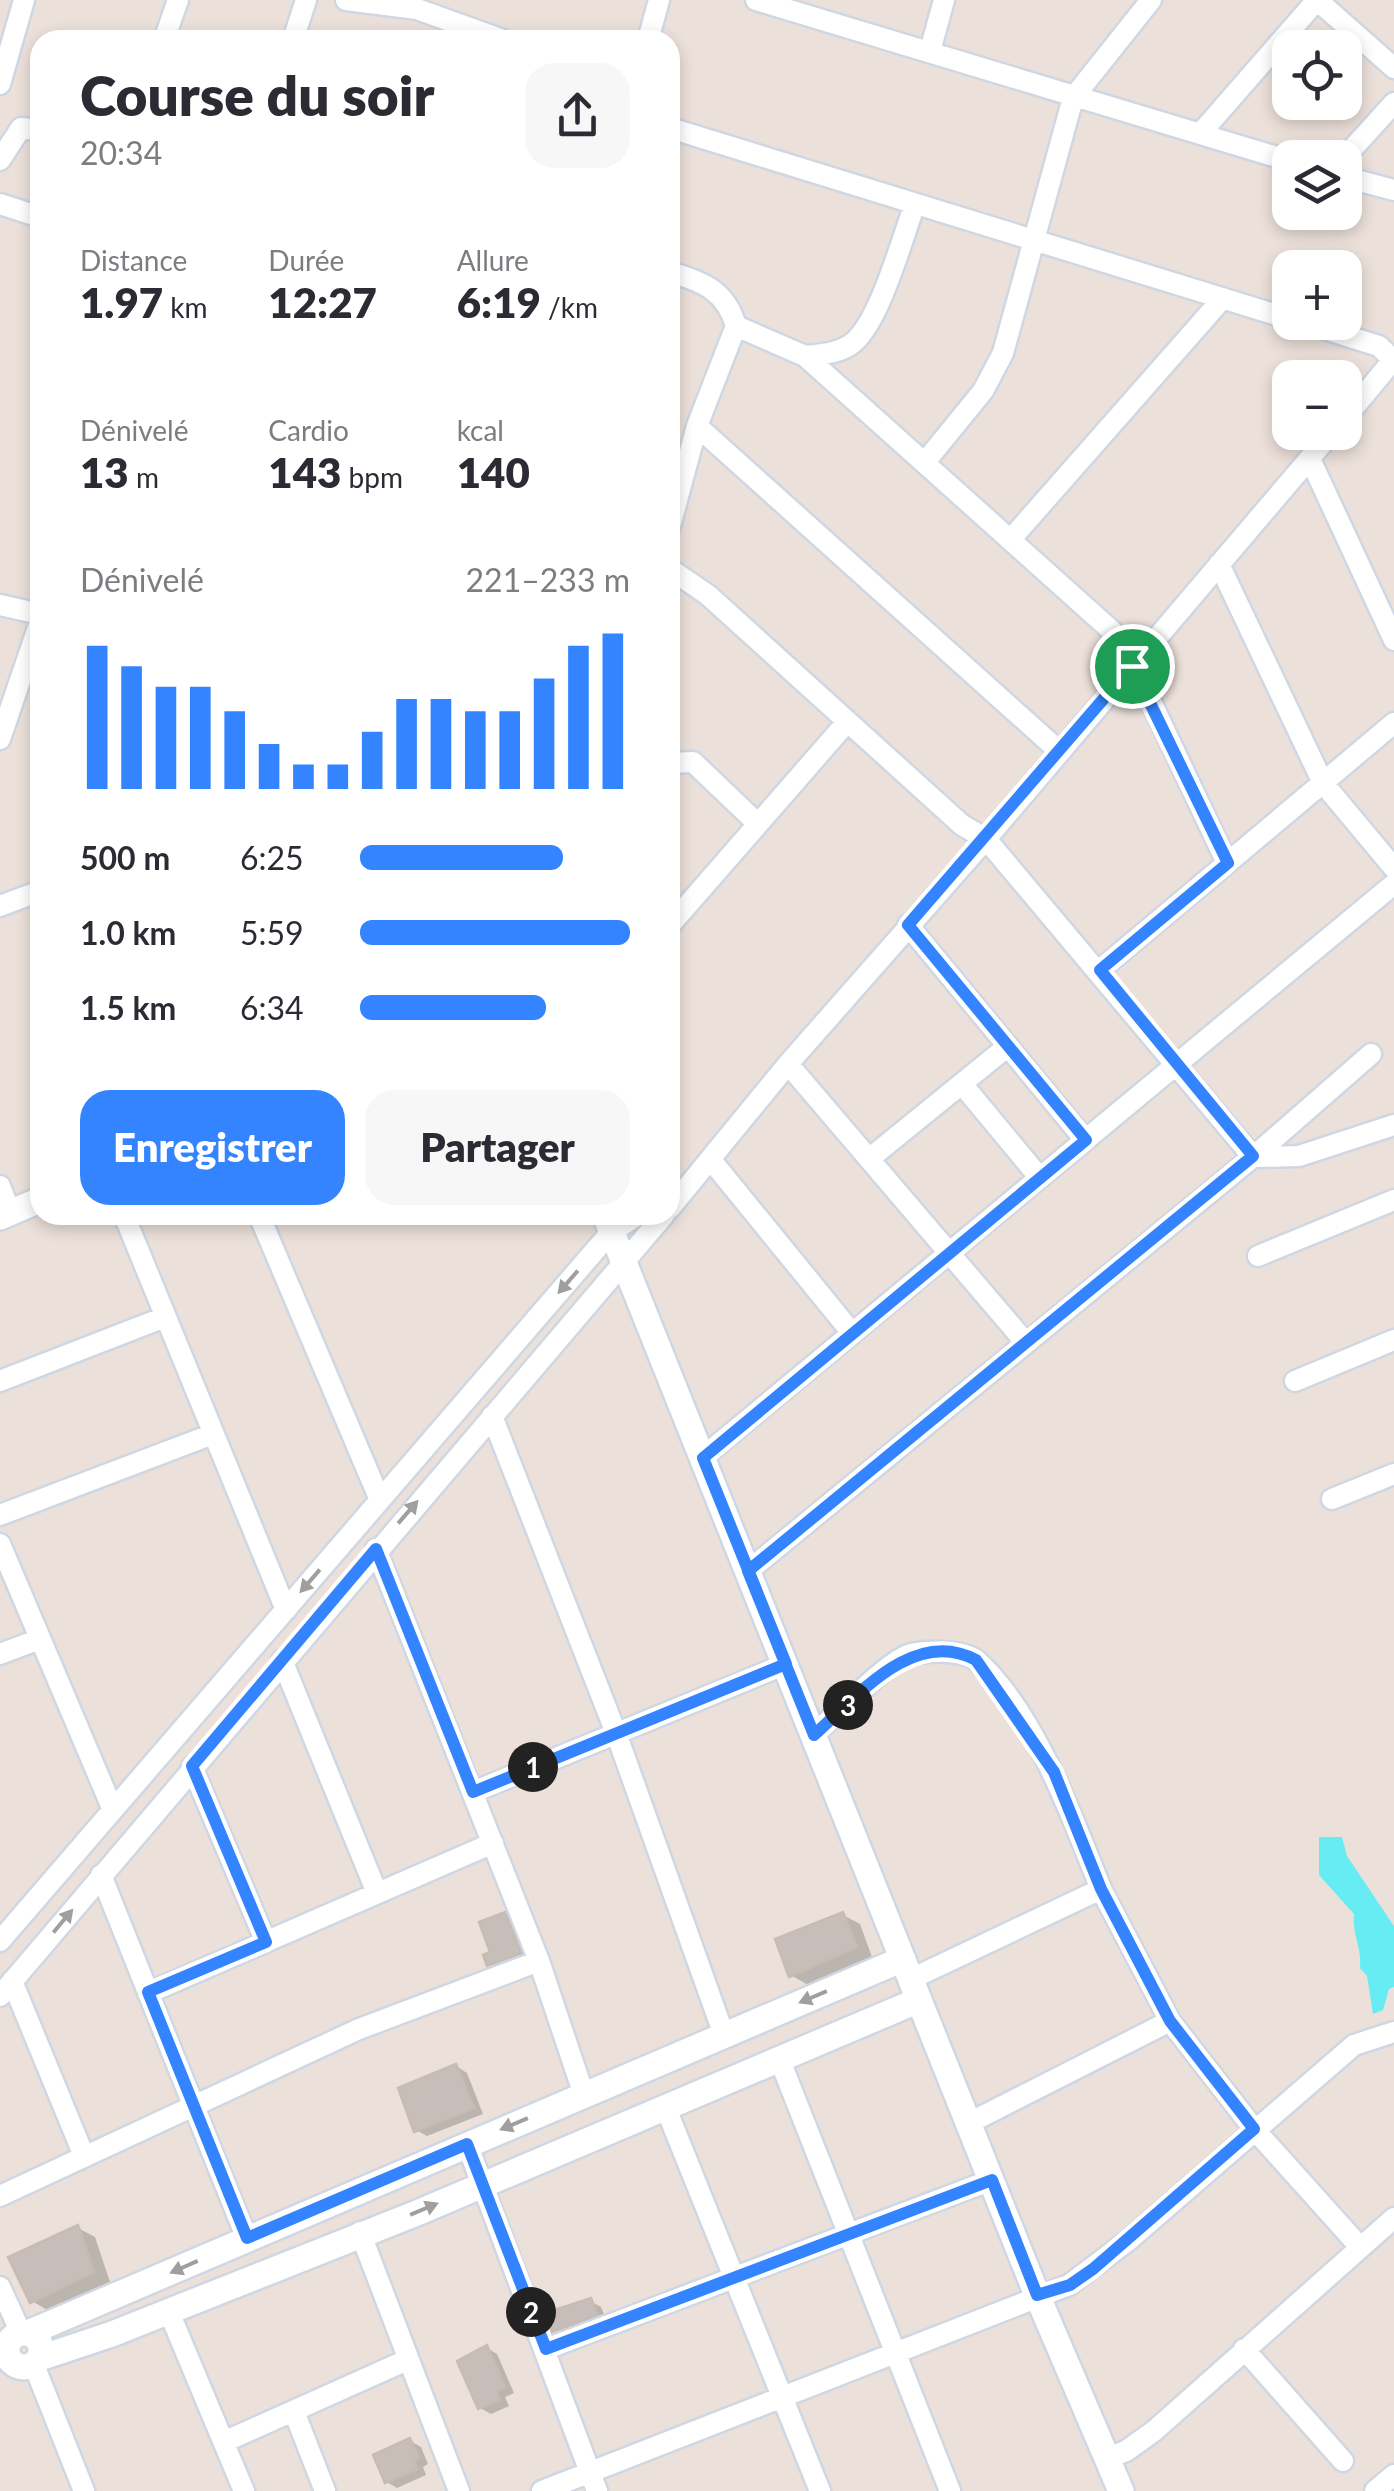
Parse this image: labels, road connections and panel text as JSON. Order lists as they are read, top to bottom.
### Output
{
  "page": {
    "map_buttons": ["+", "−"],
    "heading": ["Course du soir", "20:34"],
    "stats": [
      ["Distance", "1.97 km"],
      ["Durée", "12:27"],
      ["Allure", "6:19 /km"],
      ["Dénivelé", "13 m"],
      ["Cardio", "143 bpm"],
      ["kcal", "140"]
    ],
    "chart": ["Dénivelé", "221–233 m"],
    "list": [
      {
        "name": "500 m",
        "note": "6:25"
      },
      {
        "name": "1.0 km",
        "note": "5:59"
      },
      {
        "name": "1.5 km",
        "note": "6:34"
      }
    ],
    "buttons": ["Enregistrer", "Partager"],
    "pins": ["3", "1", "2"]
  }
}
